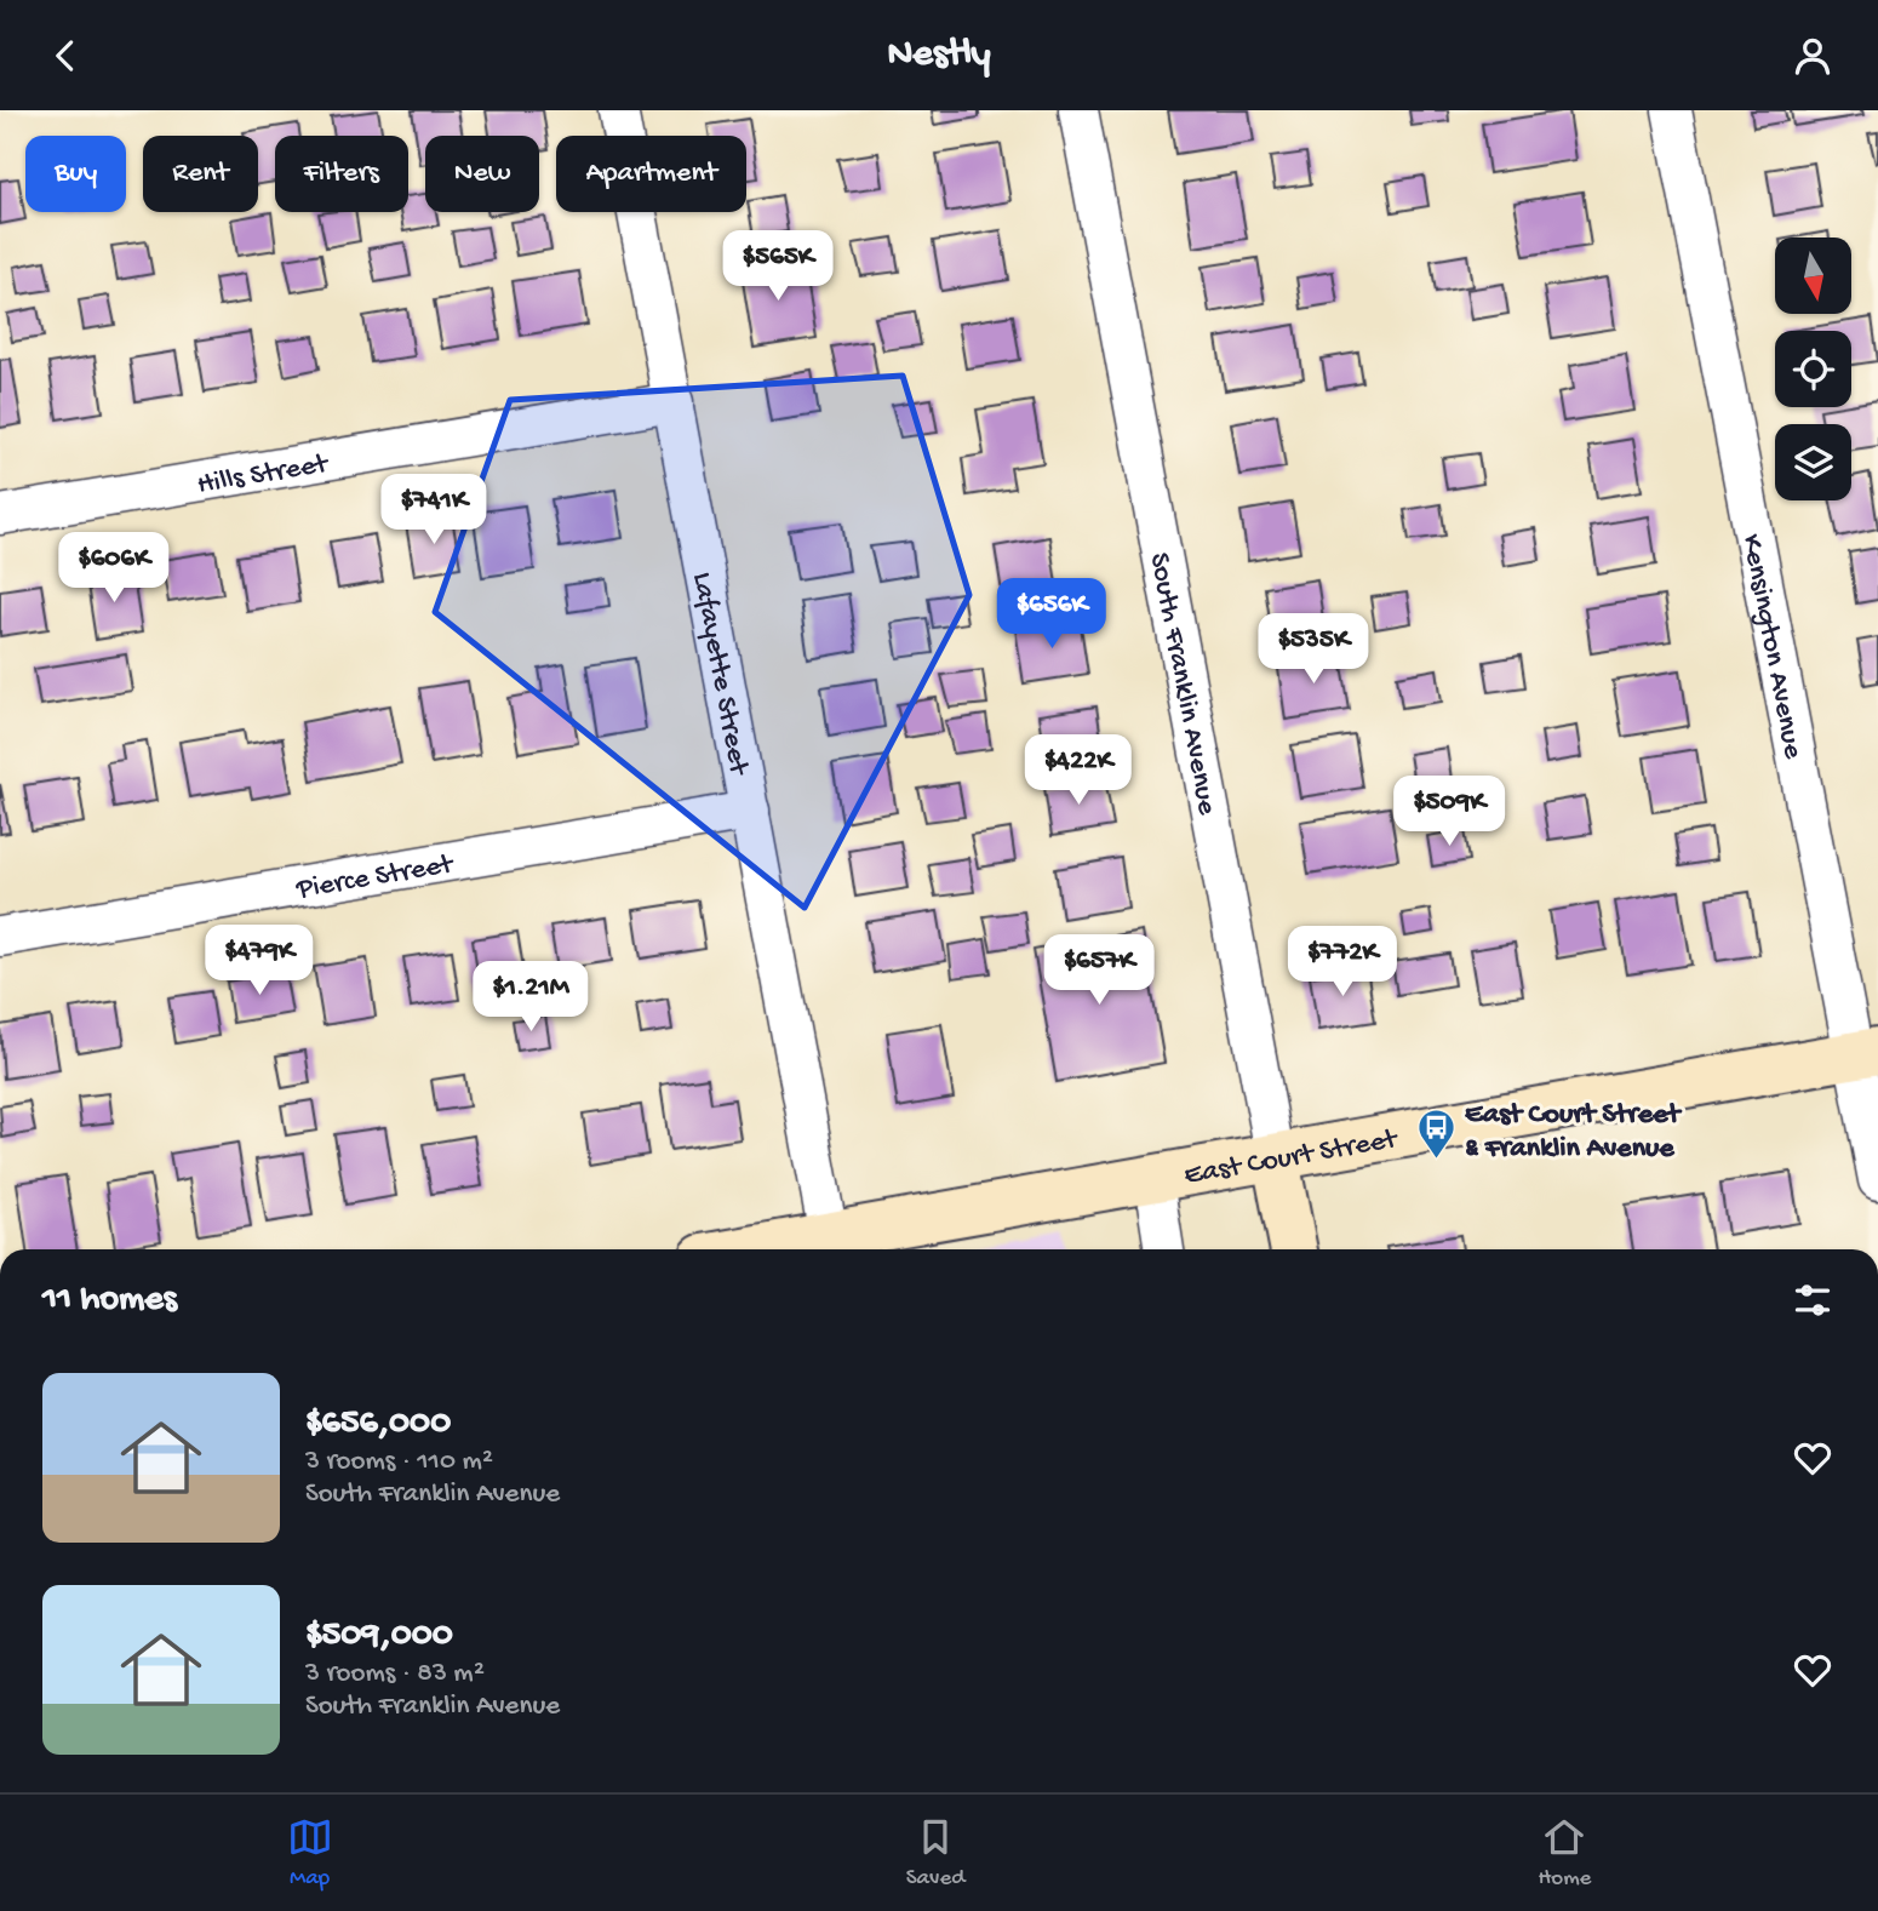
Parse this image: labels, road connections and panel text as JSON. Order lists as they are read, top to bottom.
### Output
{
  "streets": {
    "main road": ["South Franklin Avenue", "East Court Street"],
    "street": [
      "Hills Street",
      "Kensington Avenue",
      "Lafayette Street",
      "Pierce Street"
    ]
  },
  "crossings": [
    ["Hills Street", "Lafayette Street"],
    ["Kensington Avenue", "East Court Street"],
    ["Lafayette Street", "Pierce Street"],
    ["Lafayette Street", "East Court Street"],
    ["South Franklin Avenue", "East Court Street"]
  ],
  "places": {
    "bus stop": ["East Court Street & Franklin Avenue"]
  },
  "north": "bottom",
  "page": {
    "header": "Nestly",
    "chip": [
      "Buy",
      "Rent",
      "Filters",
      "New",
      "Apartment"
    ],
    "price": [
      "$565K",
      "$741K",
      "$606K",
      "$656K",
      "$535K",
      "$422K",
      "$509K",
      "$479K",
      "$772K",
      "$657K",
      "$1.21M"
    ],
    "heading": "11 homes",
    "list": [
      {
        "name": "$656,000",
        "note": "3 rooms · 110 m² · South Franklin Avenue"
      },
      {
        "name": "$509,000",
        "note": "3 rooms · 83 m² · South Franklin Avenue"
      }
    ],
    "tabs": ["Map", "Saved", "Home"]
  }
}
